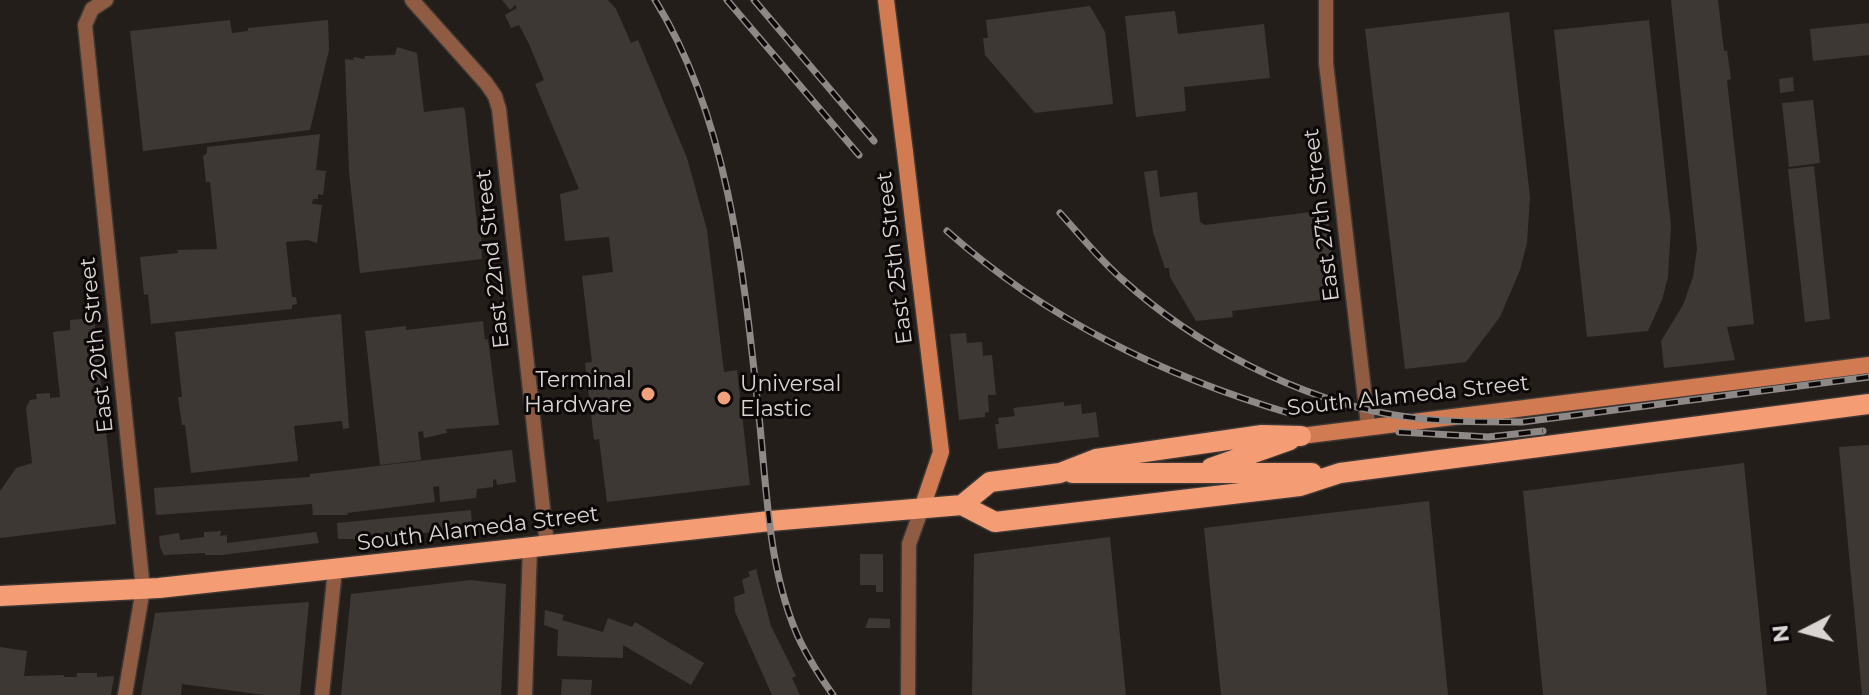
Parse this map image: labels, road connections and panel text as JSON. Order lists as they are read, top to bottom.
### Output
{
  "streets": {
    "main road": ["South Alameda Street"],
    "street": [
      "East 27th Street",
      "East 25th Street",
      "East 22nd Street",
      "East 20th Street"
    ]
  },
  "crossings": [
    ["East 27th Street", "South Alameda Street"],
    ["East 25th Street", "South Alameda Street"],
    ["East 22nd Street", "South Alameda Street"],
    ["East 20th Street", "South Alameda Street"]
  ],
  "places": ["Terminal Hardware", "Universal Elastic"],
  "north": "left"
}
